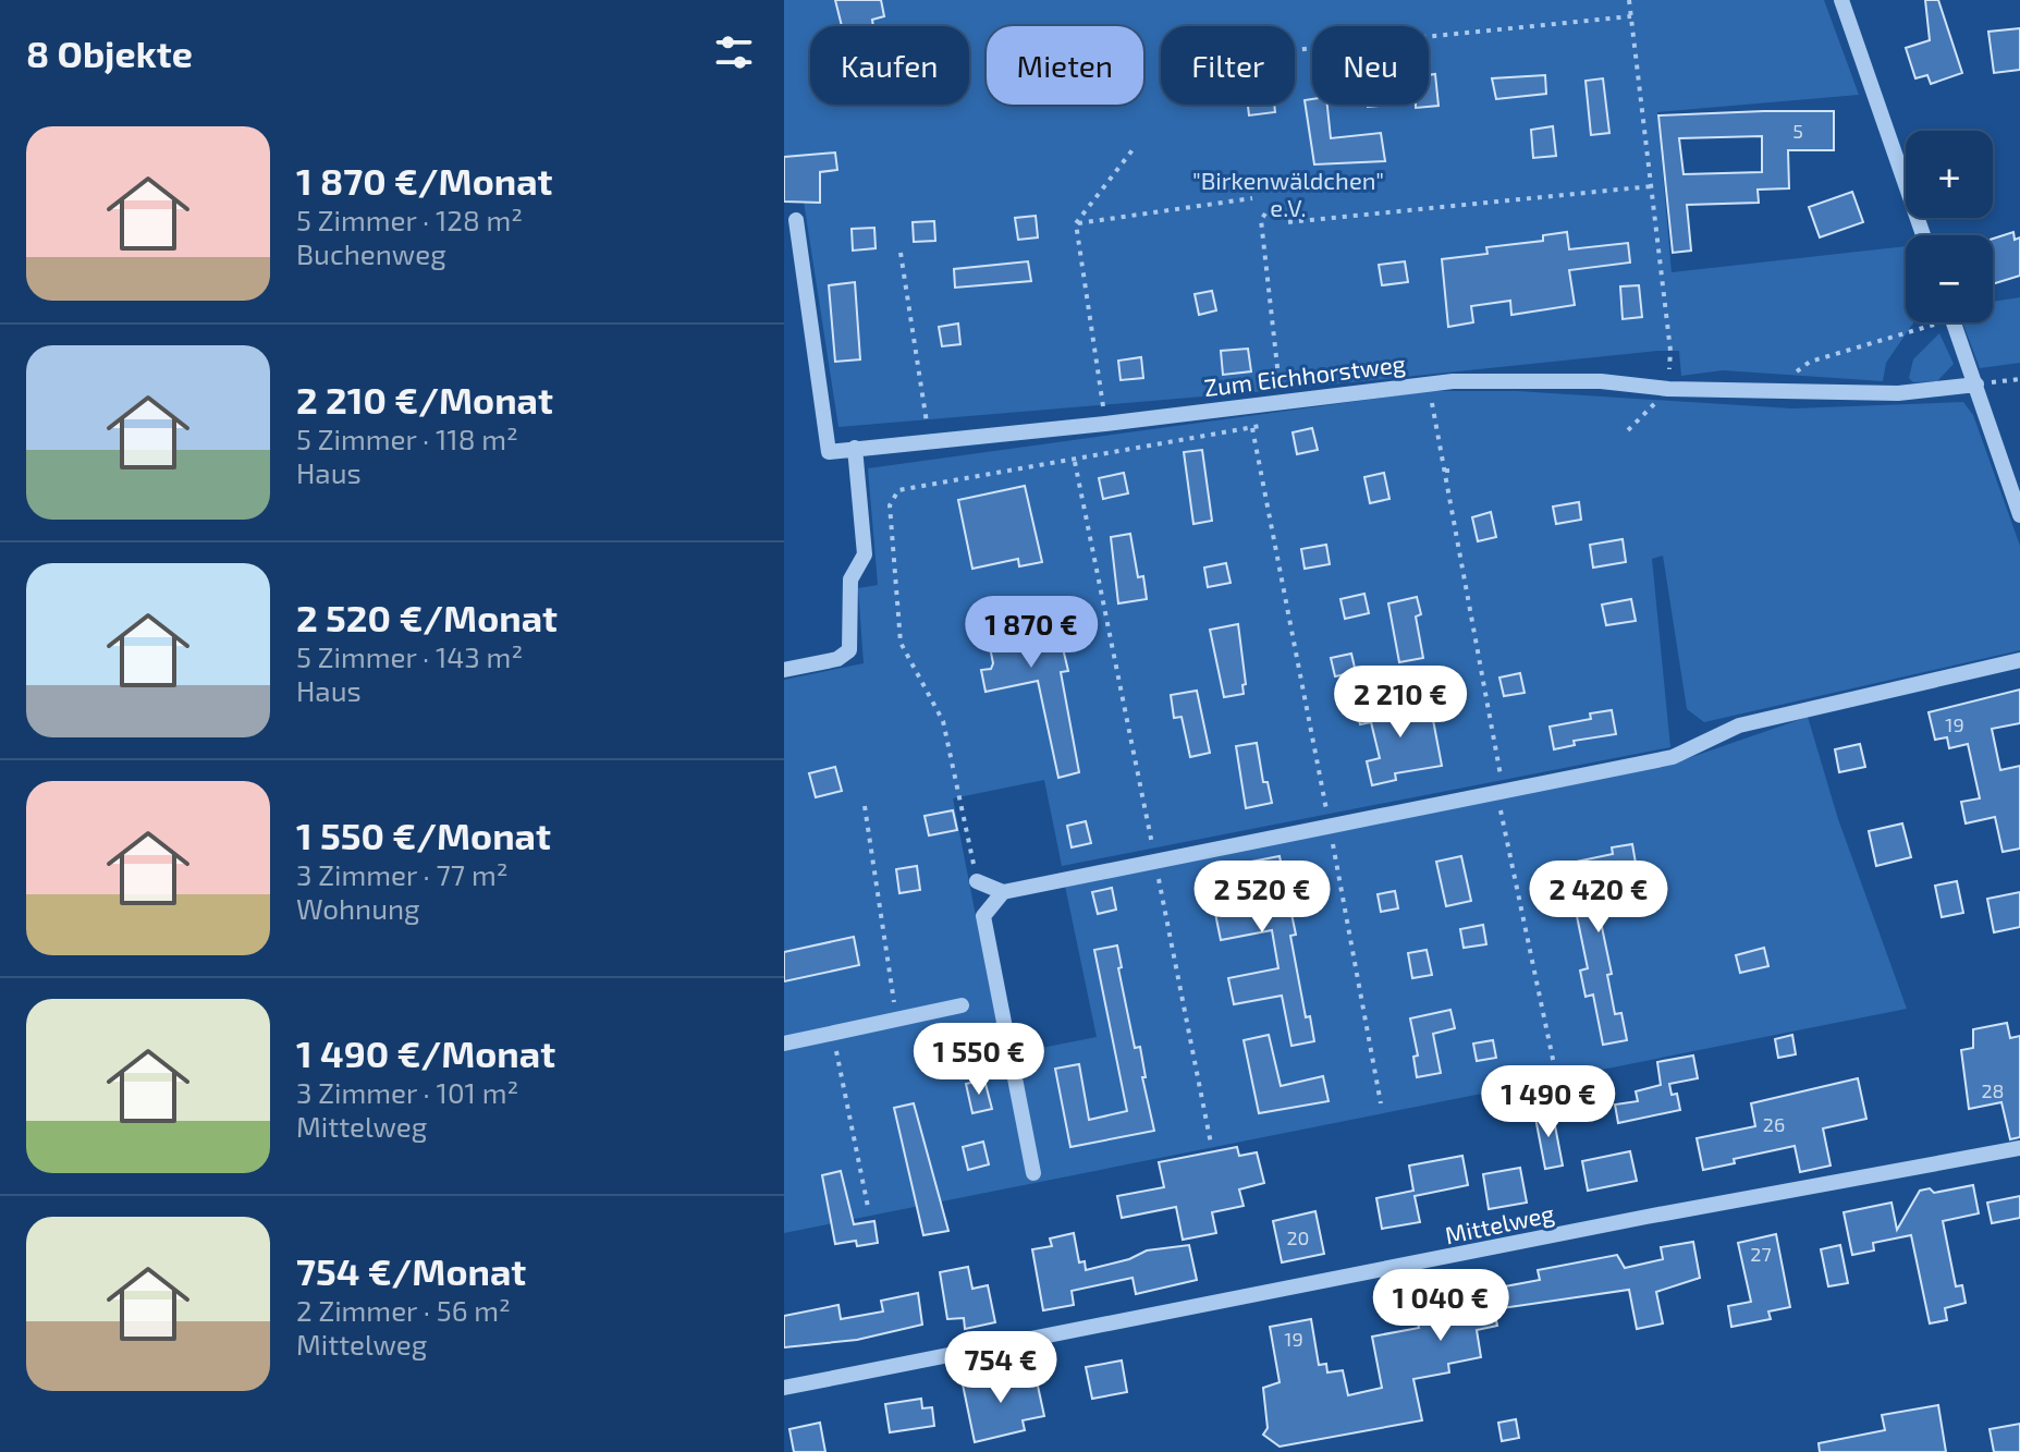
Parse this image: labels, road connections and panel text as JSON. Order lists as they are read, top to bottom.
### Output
{
  "streets": {
    "street": ["Zum Eichhorstweg", "Mittelweg"]
  },
  "parks": ["\"Birkenwäldchen\" e.V."],
  "house_numbers": [
    "5",
    "19",
    "28",
    "26",
    "20",
    "27",
    "19"
  ],
  "page": {
    "heading": "8 Objekte",
    "chip": [
      "Kaufen",
      "Mieten",
      "Filter",
      "Neu"
    ],
    "list": [
      {
        "name": "1 870 €/Monat",
        "note": "5 Zimmer · 128 m² · Buchenweg"
      },
      {
        "name": "2 210 €/Monat",
        "note": "5 Zimmer · 118 m² · Haus"
      },
      {
        "name": "2 520 €/Monat",
        "note": "5 Zimmer · 143 m² · Haus"
      },
      {
        "name": "1 550 €/Monat",
        "note": "3 Zimmer · 77 m² · Wohnung"
      },
      {
        "name": "1 490 €/Monat",
        "note": "3 Zimmer · 101 m² · Mittelweg"
      },
      {
        "name": "754 €/Monat",
        "note": "2 Zimmer · 56 m² · Mittelweg"
      }
    ],
    "map_buttons": ["+", "−"],
    "price": [
      "1 870 €",
      "2 210 €",
      "2 520 €",
      "2 420 €",
      "1 550 €",
      "1 490 €",
      "1 040 €",
      "754 €"
    ]
  }
}
